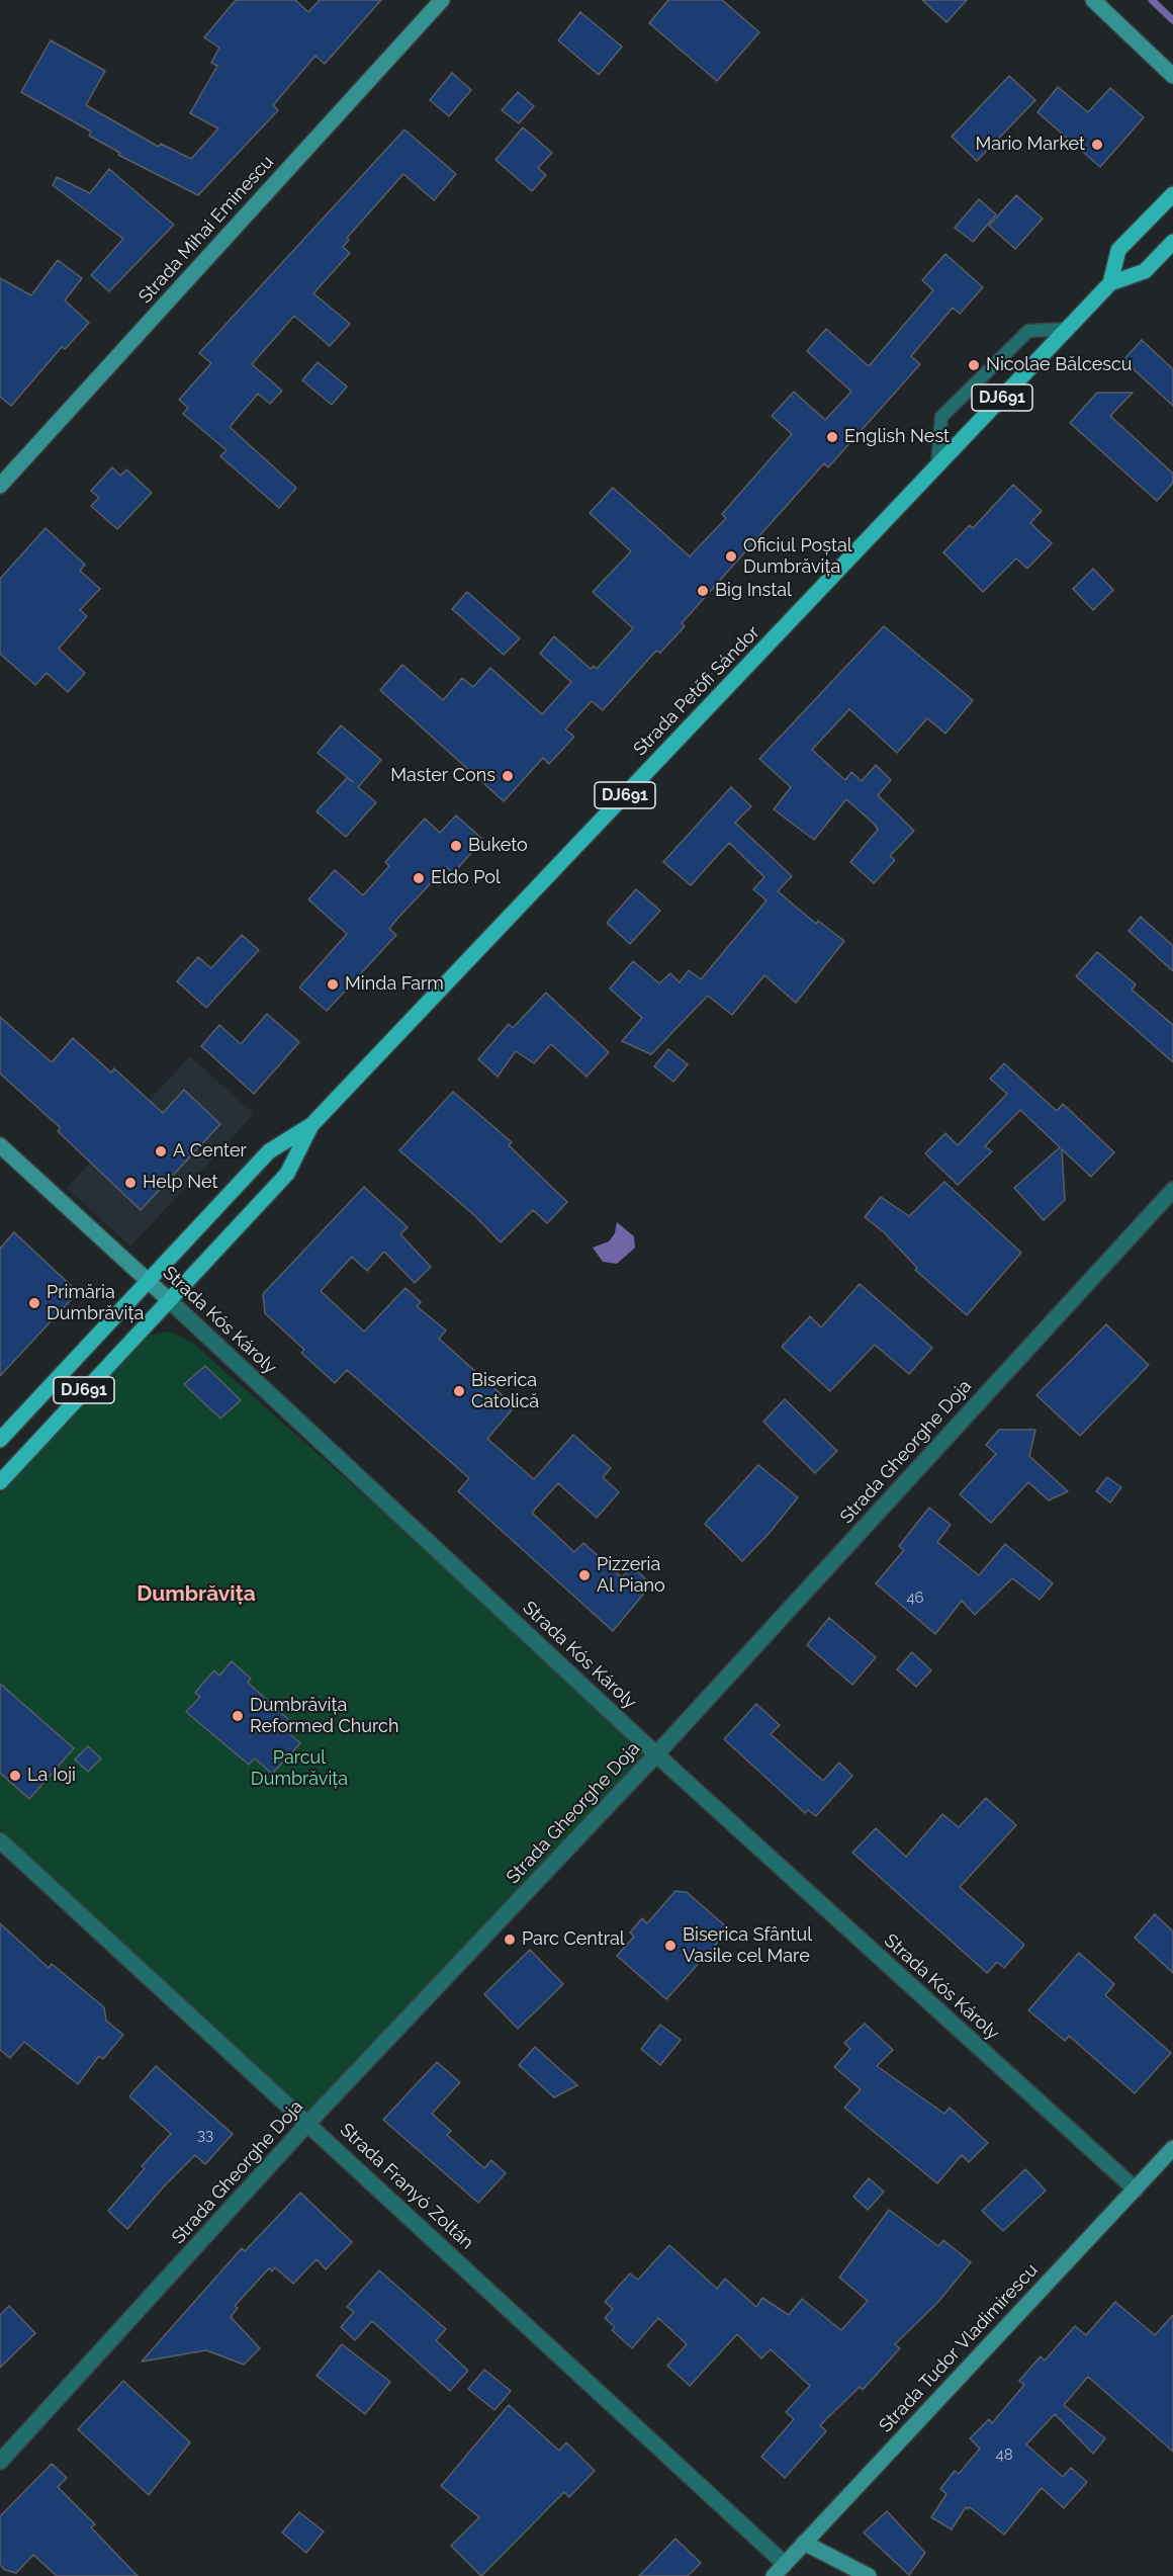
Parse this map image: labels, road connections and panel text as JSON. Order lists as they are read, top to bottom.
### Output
{
  "streets": {
    "main road": ["DJ691", "Strada Petőfi Sándor"],
    "street": [
      "Strada Mihai Eminescu",
      "Strada Kós Károly",
      "Strada Gheorghe Doja",
      "Strada Franyó Zoltán",
      "Strada Tudor Vladimirescu"
    ]
  },
  "crossings": [
    ["Strada Petőfi Sándor", "Strada Kós Károly"],
    ["Strada Kós Károly", "Strada Gheorghe Doja"],
    ["Strada Kós Károly", "Strada Tudor Vladimirescu"],
    ["Strada Gheorghe Doja", "Strada Franyó Zoltán"],
    ["Strada Franyó Zoltán", "Strada Tudor Vladimirescu"]
  ],
  "districts": ["Dumbrăvița"],
  "parks": ["Parcul Dumbrăvița"],
  "places": [
    "Mario Market",
    "Nicolae Bălcescu",
    "English Nest",
    "Oficiul Poștal Dumbrăvița",
    "Big Instal",
    "Master Cons",
    "Buketo",
    "Eldo Pol",
    "Minda Farm",
    "A Center",
    "Help Net",
    "Primăria Dumbrăvița",
    "Biserica Catolică",
    "Pizzeria Al Piano",
    "Dumbrăvița Reformed Church",
    "La Ioji",
    "Parc Central",
    "Biserica Sfântul Vasile cel Mare"
  ],
  "house_numbers": ["46", "33", "48"]
}
